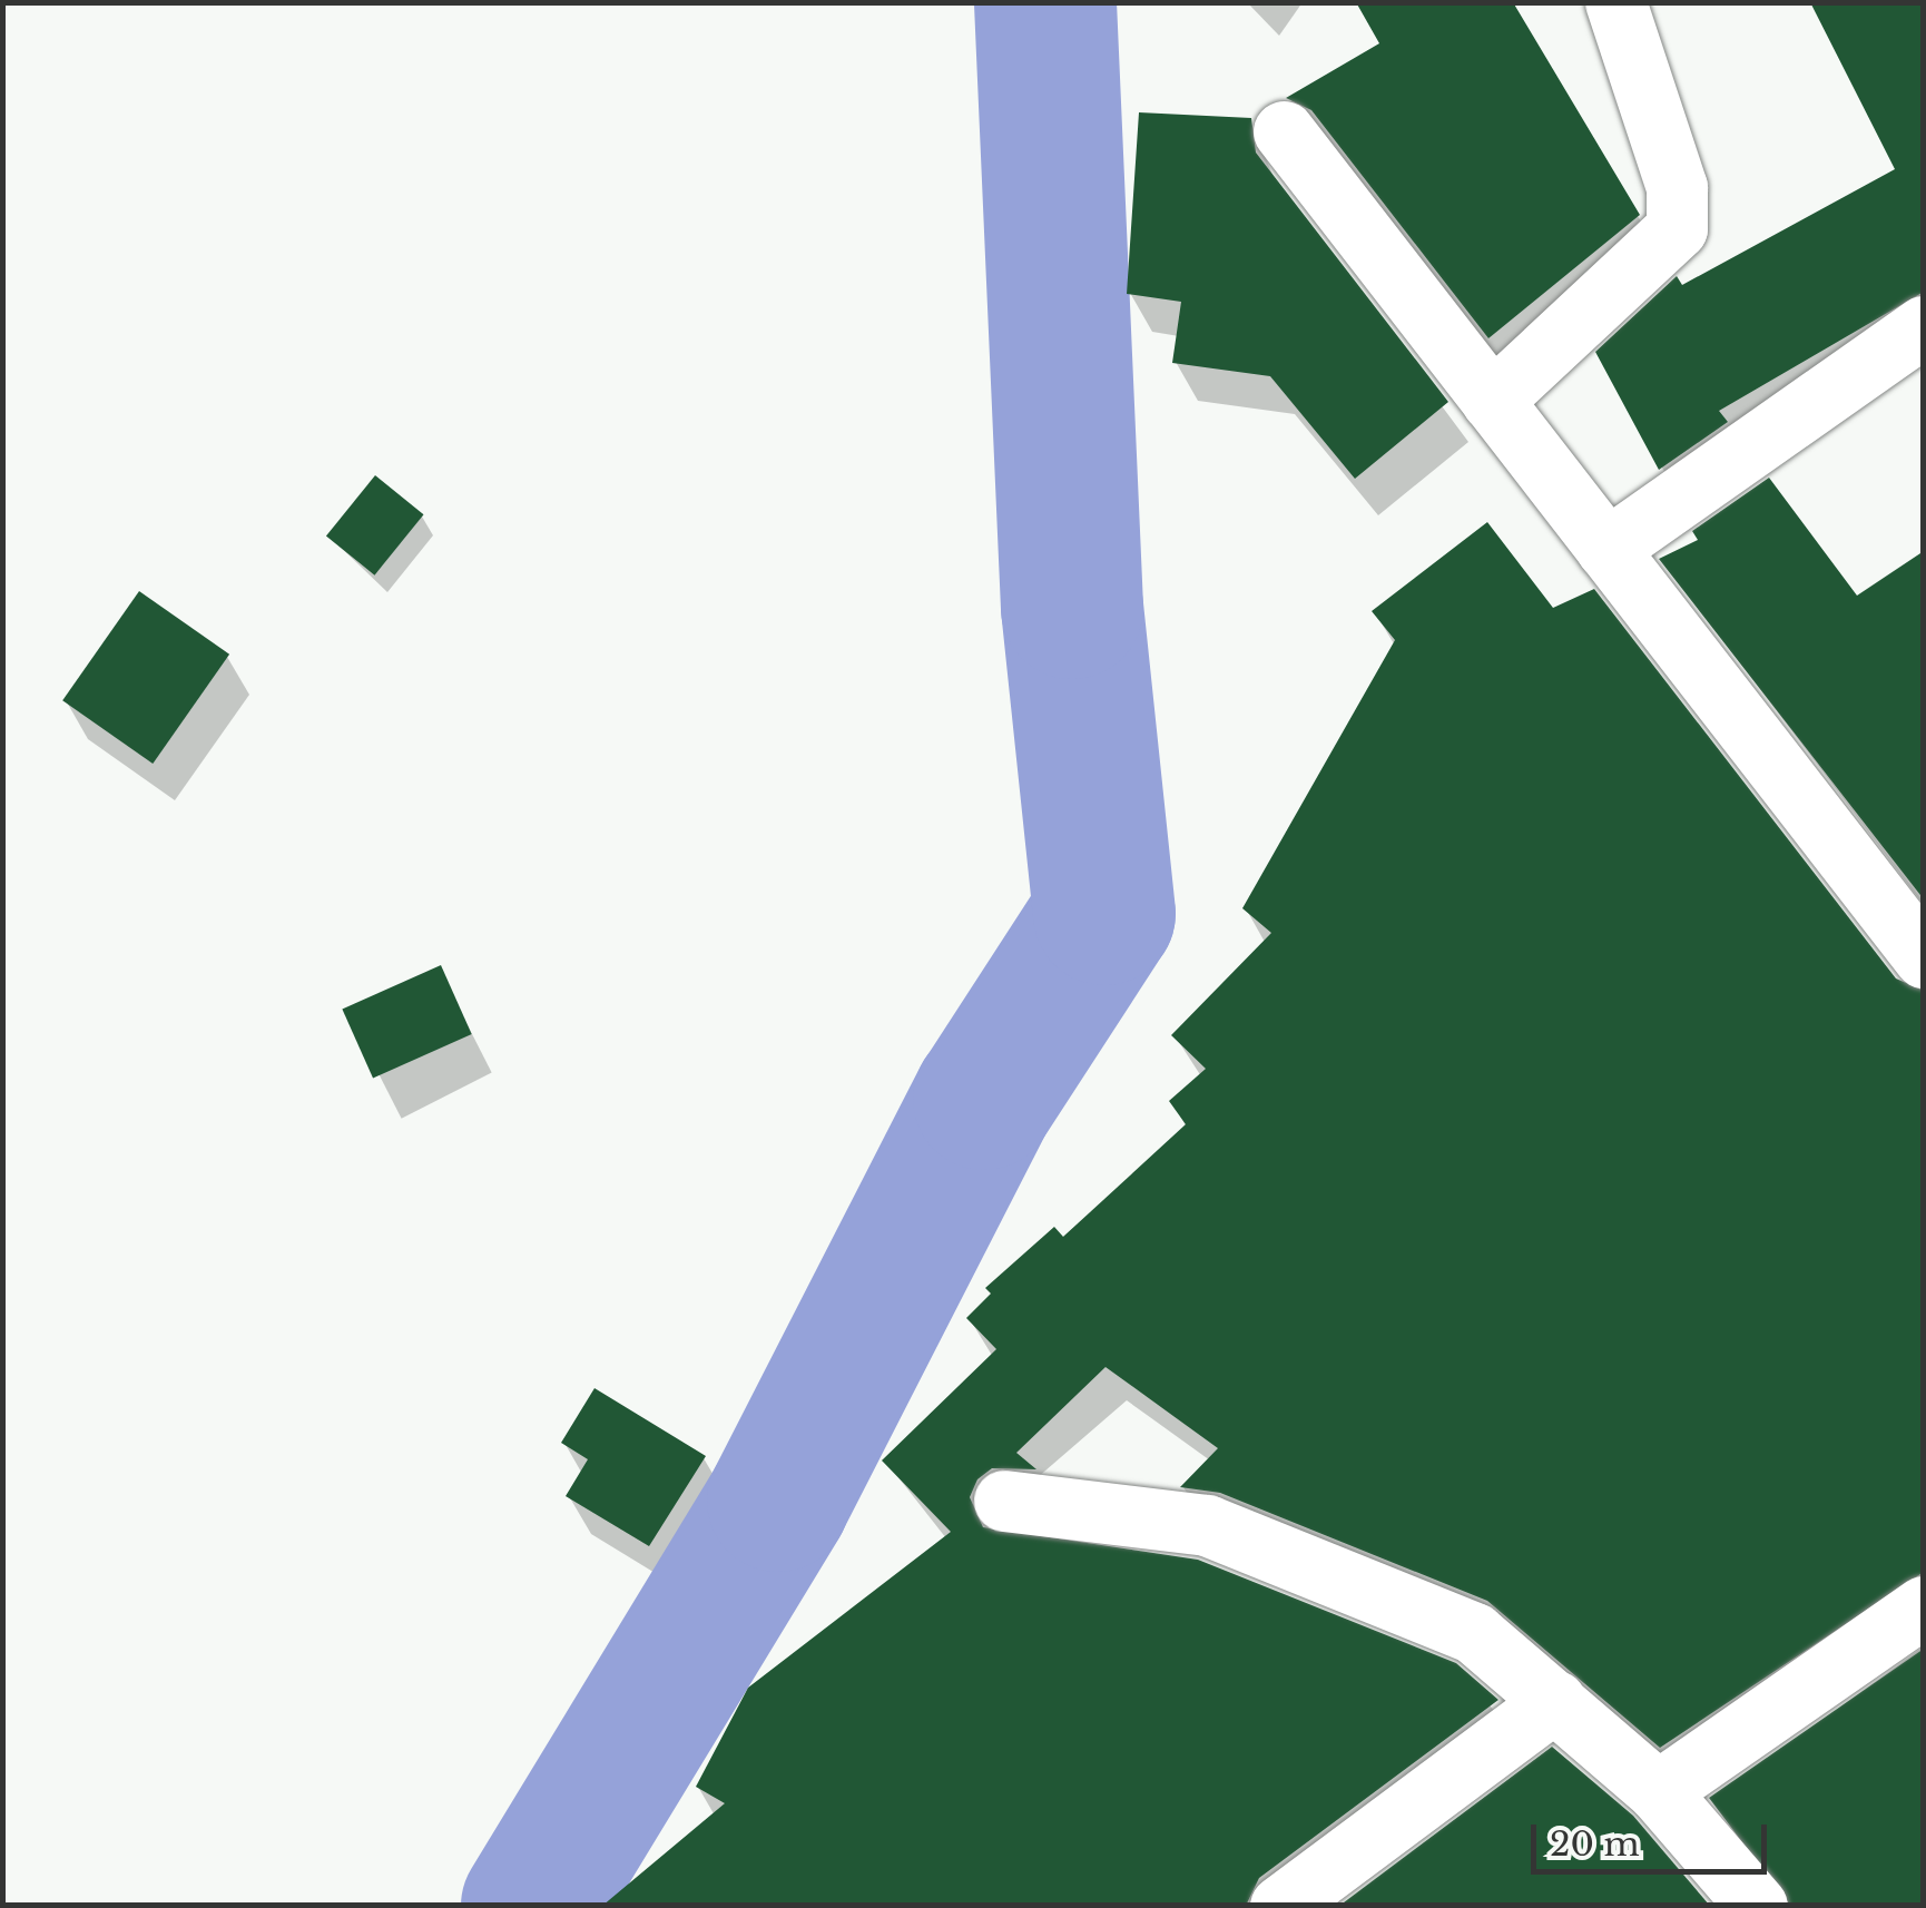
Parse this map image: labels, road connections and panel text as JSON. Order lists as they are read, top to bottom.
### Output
{
  "scale_bar": "20 m"
}
